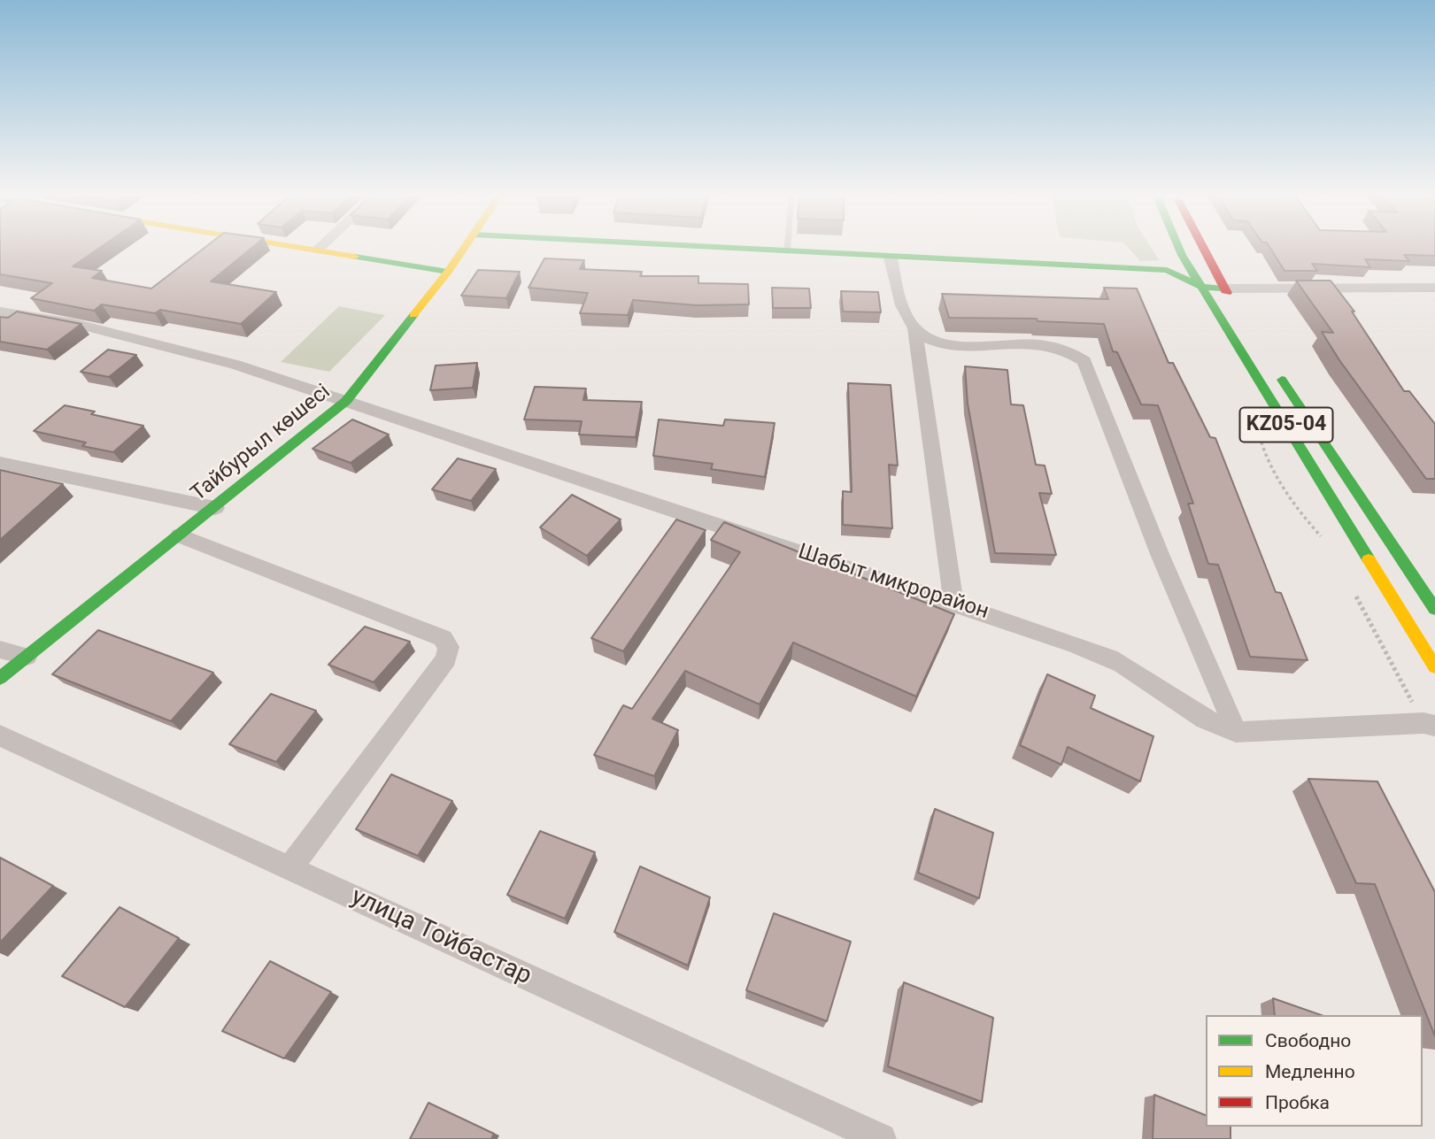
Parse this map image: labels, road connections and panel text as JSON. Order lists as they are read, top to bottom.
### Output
{
  "streets": {
    "street": [
      "KZ05-04",
      "Тайбурыл көшесі",
      "Шабыт микрорайон",
      "улица Тойбастар"
    ]
  },
  "crossings": [
    ["Тайбурыл көшесі", "Шабыт микрорайон"]
  ],
  "legend": ["Свободно", "Медленно", "Пробка"]
}
